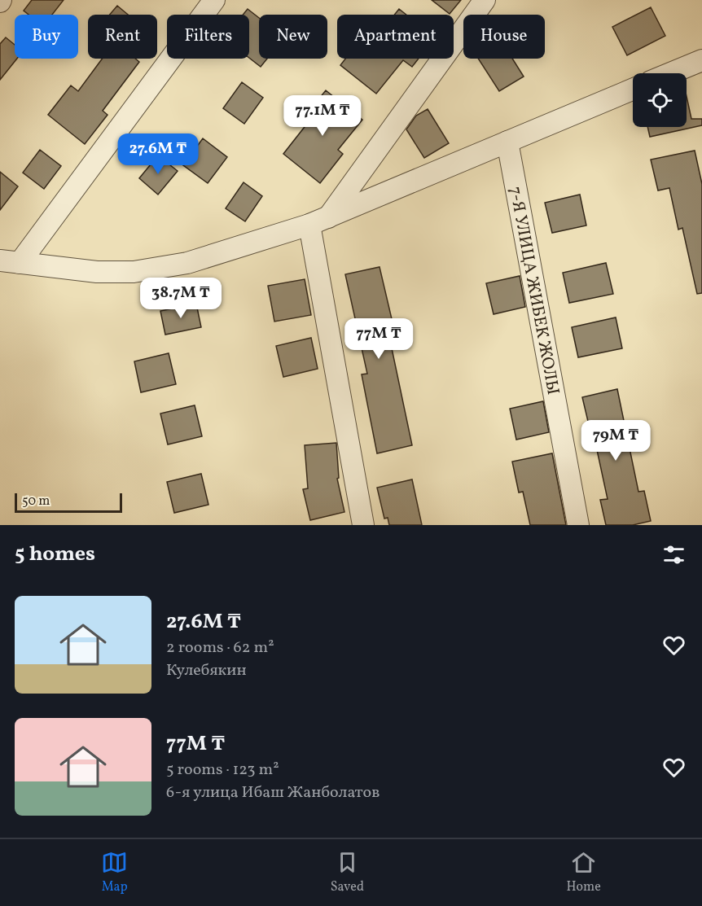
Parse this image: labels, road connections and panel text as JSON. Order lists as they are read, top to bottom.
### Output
{
  "streets": {
    "street": ["7-Я УЛИЦА ЖИБЕК ЖОЛЫ"]
  },
  "scale_bar": "50 m",
  "page": {
    "chip": [
      "Buy",
      "Rent",
      "Filters",
      "New",
      "Apartment",
      "House"
    ],
    "price": [
      "77.1M ₸",
      "27.6M ₸",
      "38.7M ₸",
      "77M ₸",
      "79M ₸"
    ],
    "scale": "50 m",
    "heading": "5 homes",
    "list": [
      {
        "name": "27.6M ₸",
        "note": "2 rooms · 62 m² · Кулебякин"
      },
      {
        "name": "77M ₸",
        "note": "5 rooms · 123 m² · 6-я улица Ибаш Жанболатов"
      }
    ],
    "tabs": ["Map", "Saved", "Home"]
  }
}
